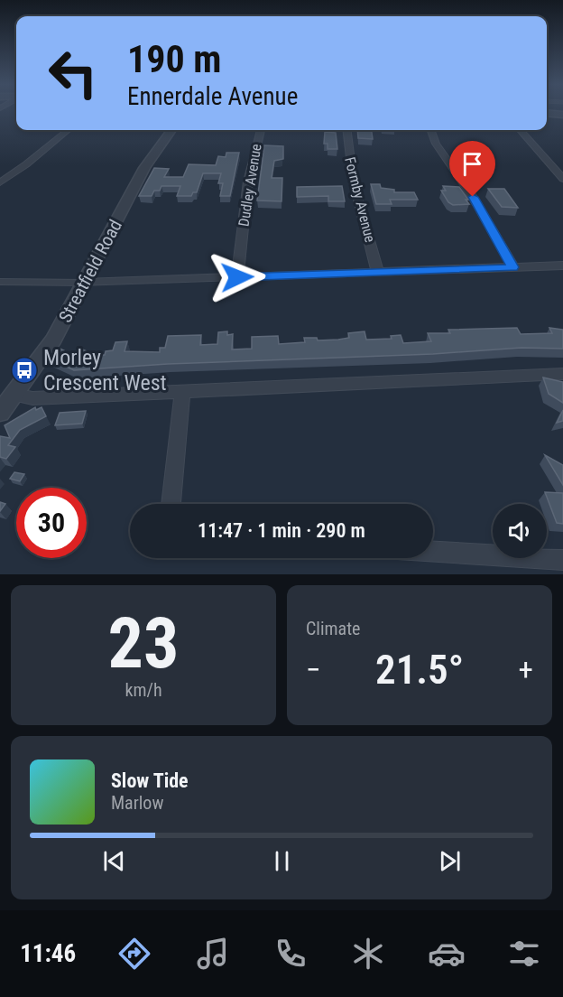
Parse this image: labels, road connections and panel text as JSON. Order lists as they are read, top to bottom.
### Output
{
  "streets": {
    "street": ["Dudley Avenue", "Formby Avenue", "Streatfield Road"]
  },
  "places": {
    "bus stop": ["Morley Crescent West"]
  },
  "page": {
    "turn": ["190 m", "Ennerdale Avenue"],
    "limit": "30",
    "trip": "11:47 · 1 min · 290 m",
    "tile": [
      ["23", "km/h"],
      "Climate"
    ],
    "heat": ["−", "21.5°", "+"],
    "song": ["Slow Tide", "Marlow"],
    "tabs": "11:46"
  }
}
